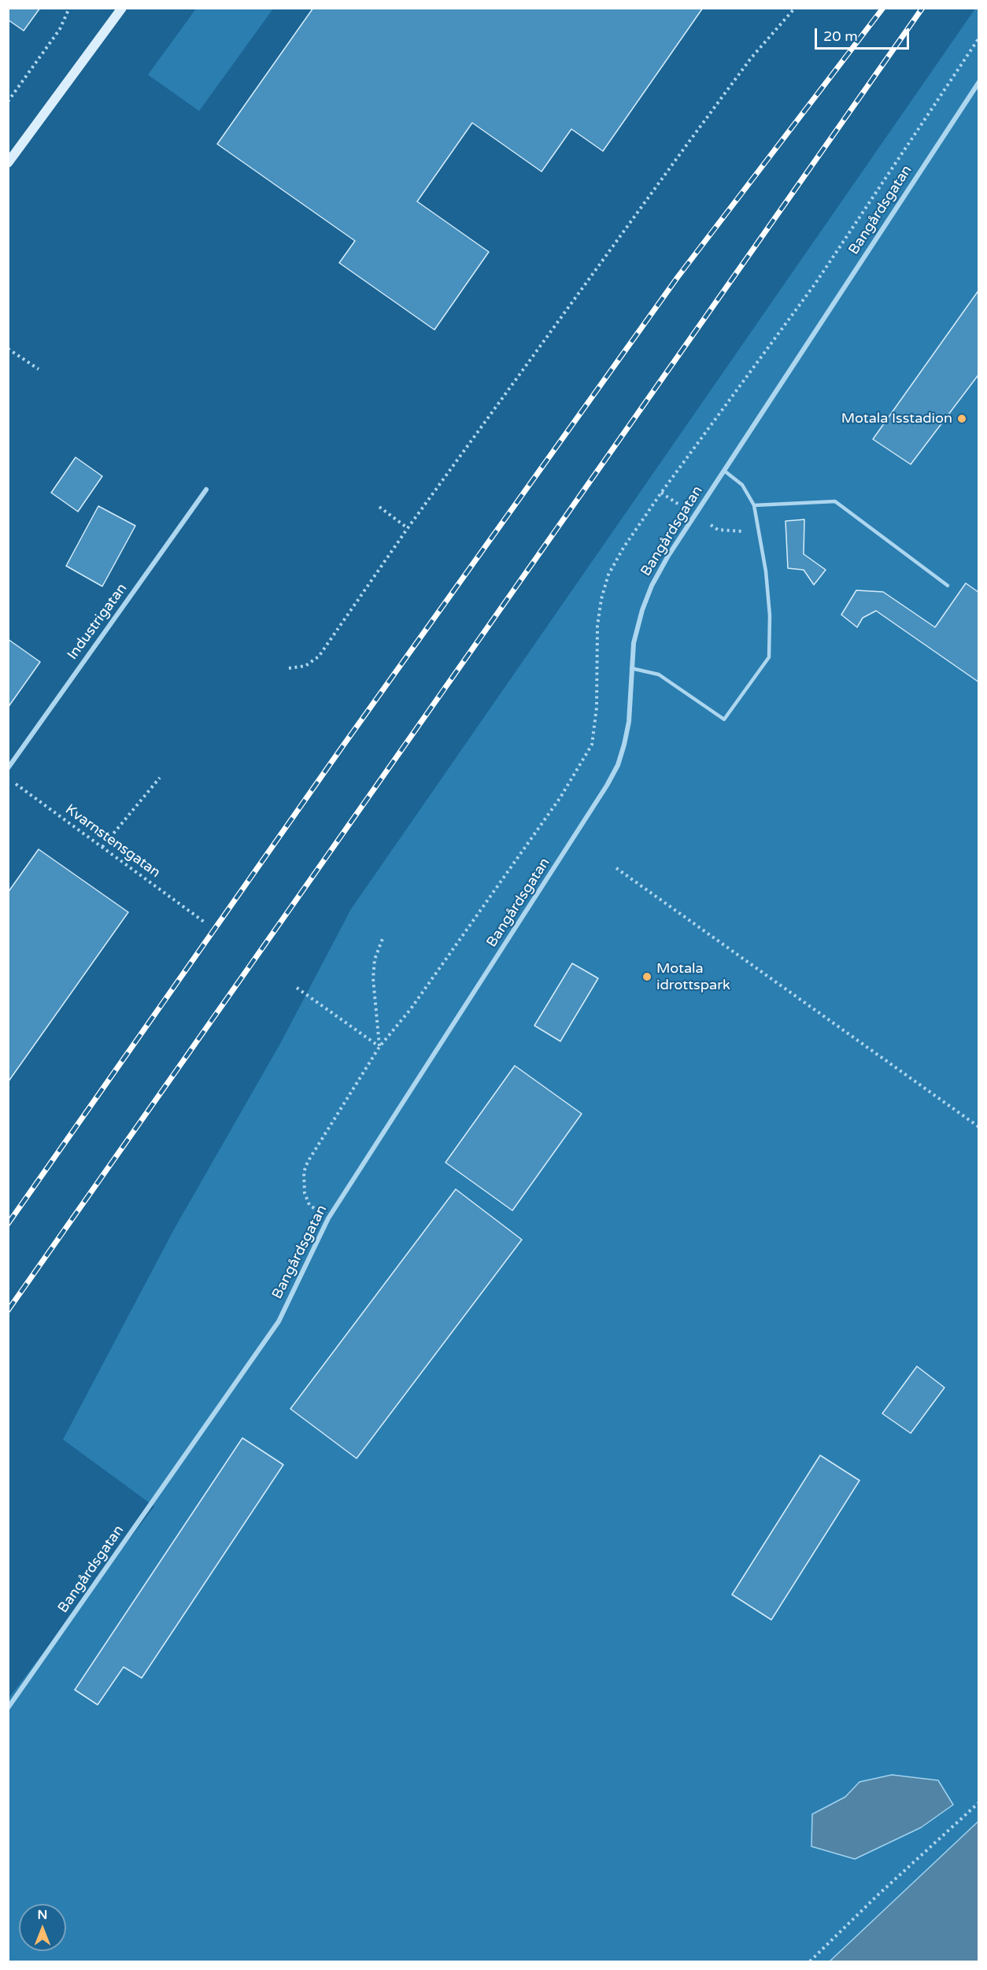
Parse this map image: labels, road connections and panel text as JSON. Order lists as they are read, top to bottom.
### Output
{
  "streets": {
    "street": ["Bangårdsgatan", "Industrigatan"],
    "path": ["Kvarnstensgatan"]
  },
  "places": ["Motala Isstadion", "Motala idrottspark"],
  "scale_bar": "20 m",
  "north": "top"
}
